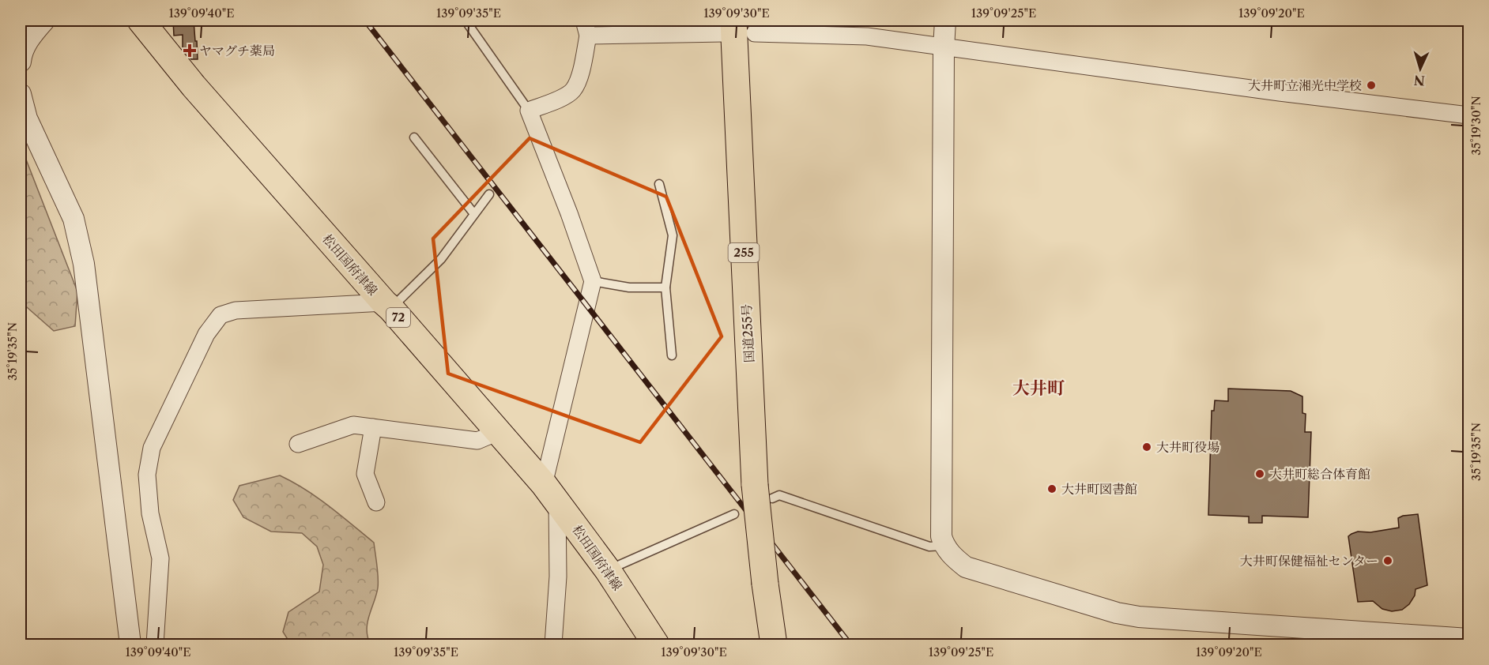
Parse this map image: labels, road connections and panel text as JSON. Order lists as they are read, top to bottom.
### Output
{
  "streets": {
    "main road": [
      "255",
      "松田国府津線",
      "72",
      "国道255号"
    ]
  },
  "districts": ["大井町"],
  "places": {
    "health": ["ヤマグチ薬局"],
    "other": [
      "大井町立湘光中学校",
      "大井町役場",
      "大井町総合体育館",
      "大井町図書館",
      "大井町保健福祉センター"
    ]
  },
  "north": "bottom",
  "coordinates": [
    "139°09'40\"E",
    "139°09'35\"E",
    "139°09'30\"E",
    "139°09'25\"E",
    "139°09'20\"E",
    "35°19'30\"N",
    "35°19'35\"N"
  ]
}
